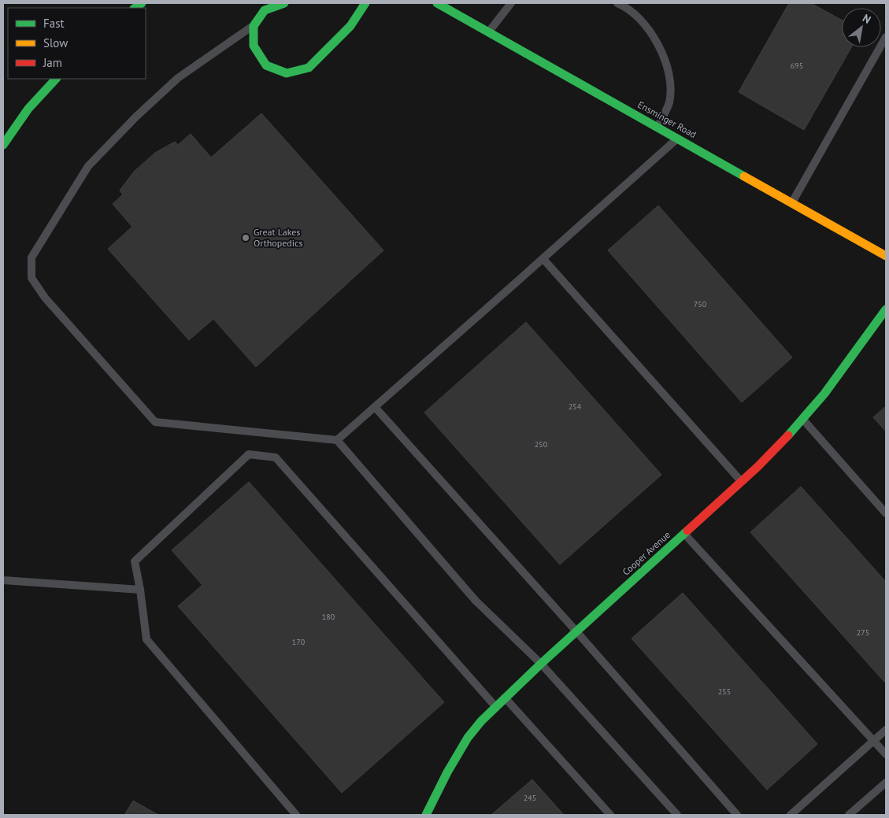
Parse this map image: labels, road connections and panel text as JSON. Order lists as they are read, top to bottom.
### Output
{
  "streets": {
    "main road": ["Ensminger Road", "Cooper Avenue"]
  },
  "places": ["Great Lakes Orthopedics"],
  "house_numbers": [
    "695",
    "750",
    "254",
    "250",
    "180",
    "275",
    "170",
    "255",
    "245"
  ],
  "legend": ["Fast", "Slow", "Jam"],
  "north": "top right"
}
